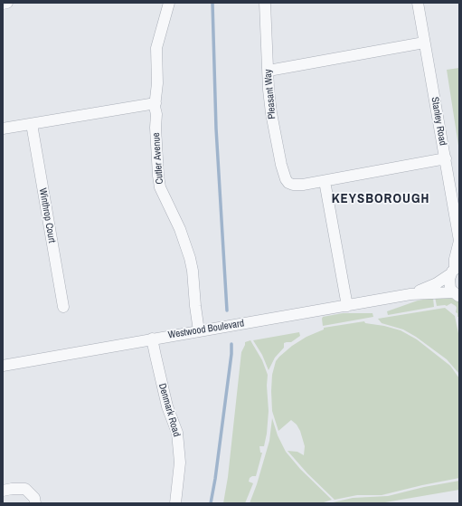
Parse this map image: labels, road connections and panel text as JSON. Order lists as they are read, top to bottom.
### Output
{
  "streets": {
    "street": [
      "Pleasant Way",
      "Stanley Road",
      "Cutler Avenue",
      "Winthrop Court",
      "Westwood Boulevard",
      "Denmark Road"
    ]
  },
  "crossings": [
    ["Stanley Road", "Westwood Boulevard"],
    ["Cutler Avenue", "Westwood Boulevard"],
    ["Westwood Boulevard", "Denmark Road"]
  ],
  "districts": ["KEYSBOROUGH"]
}
